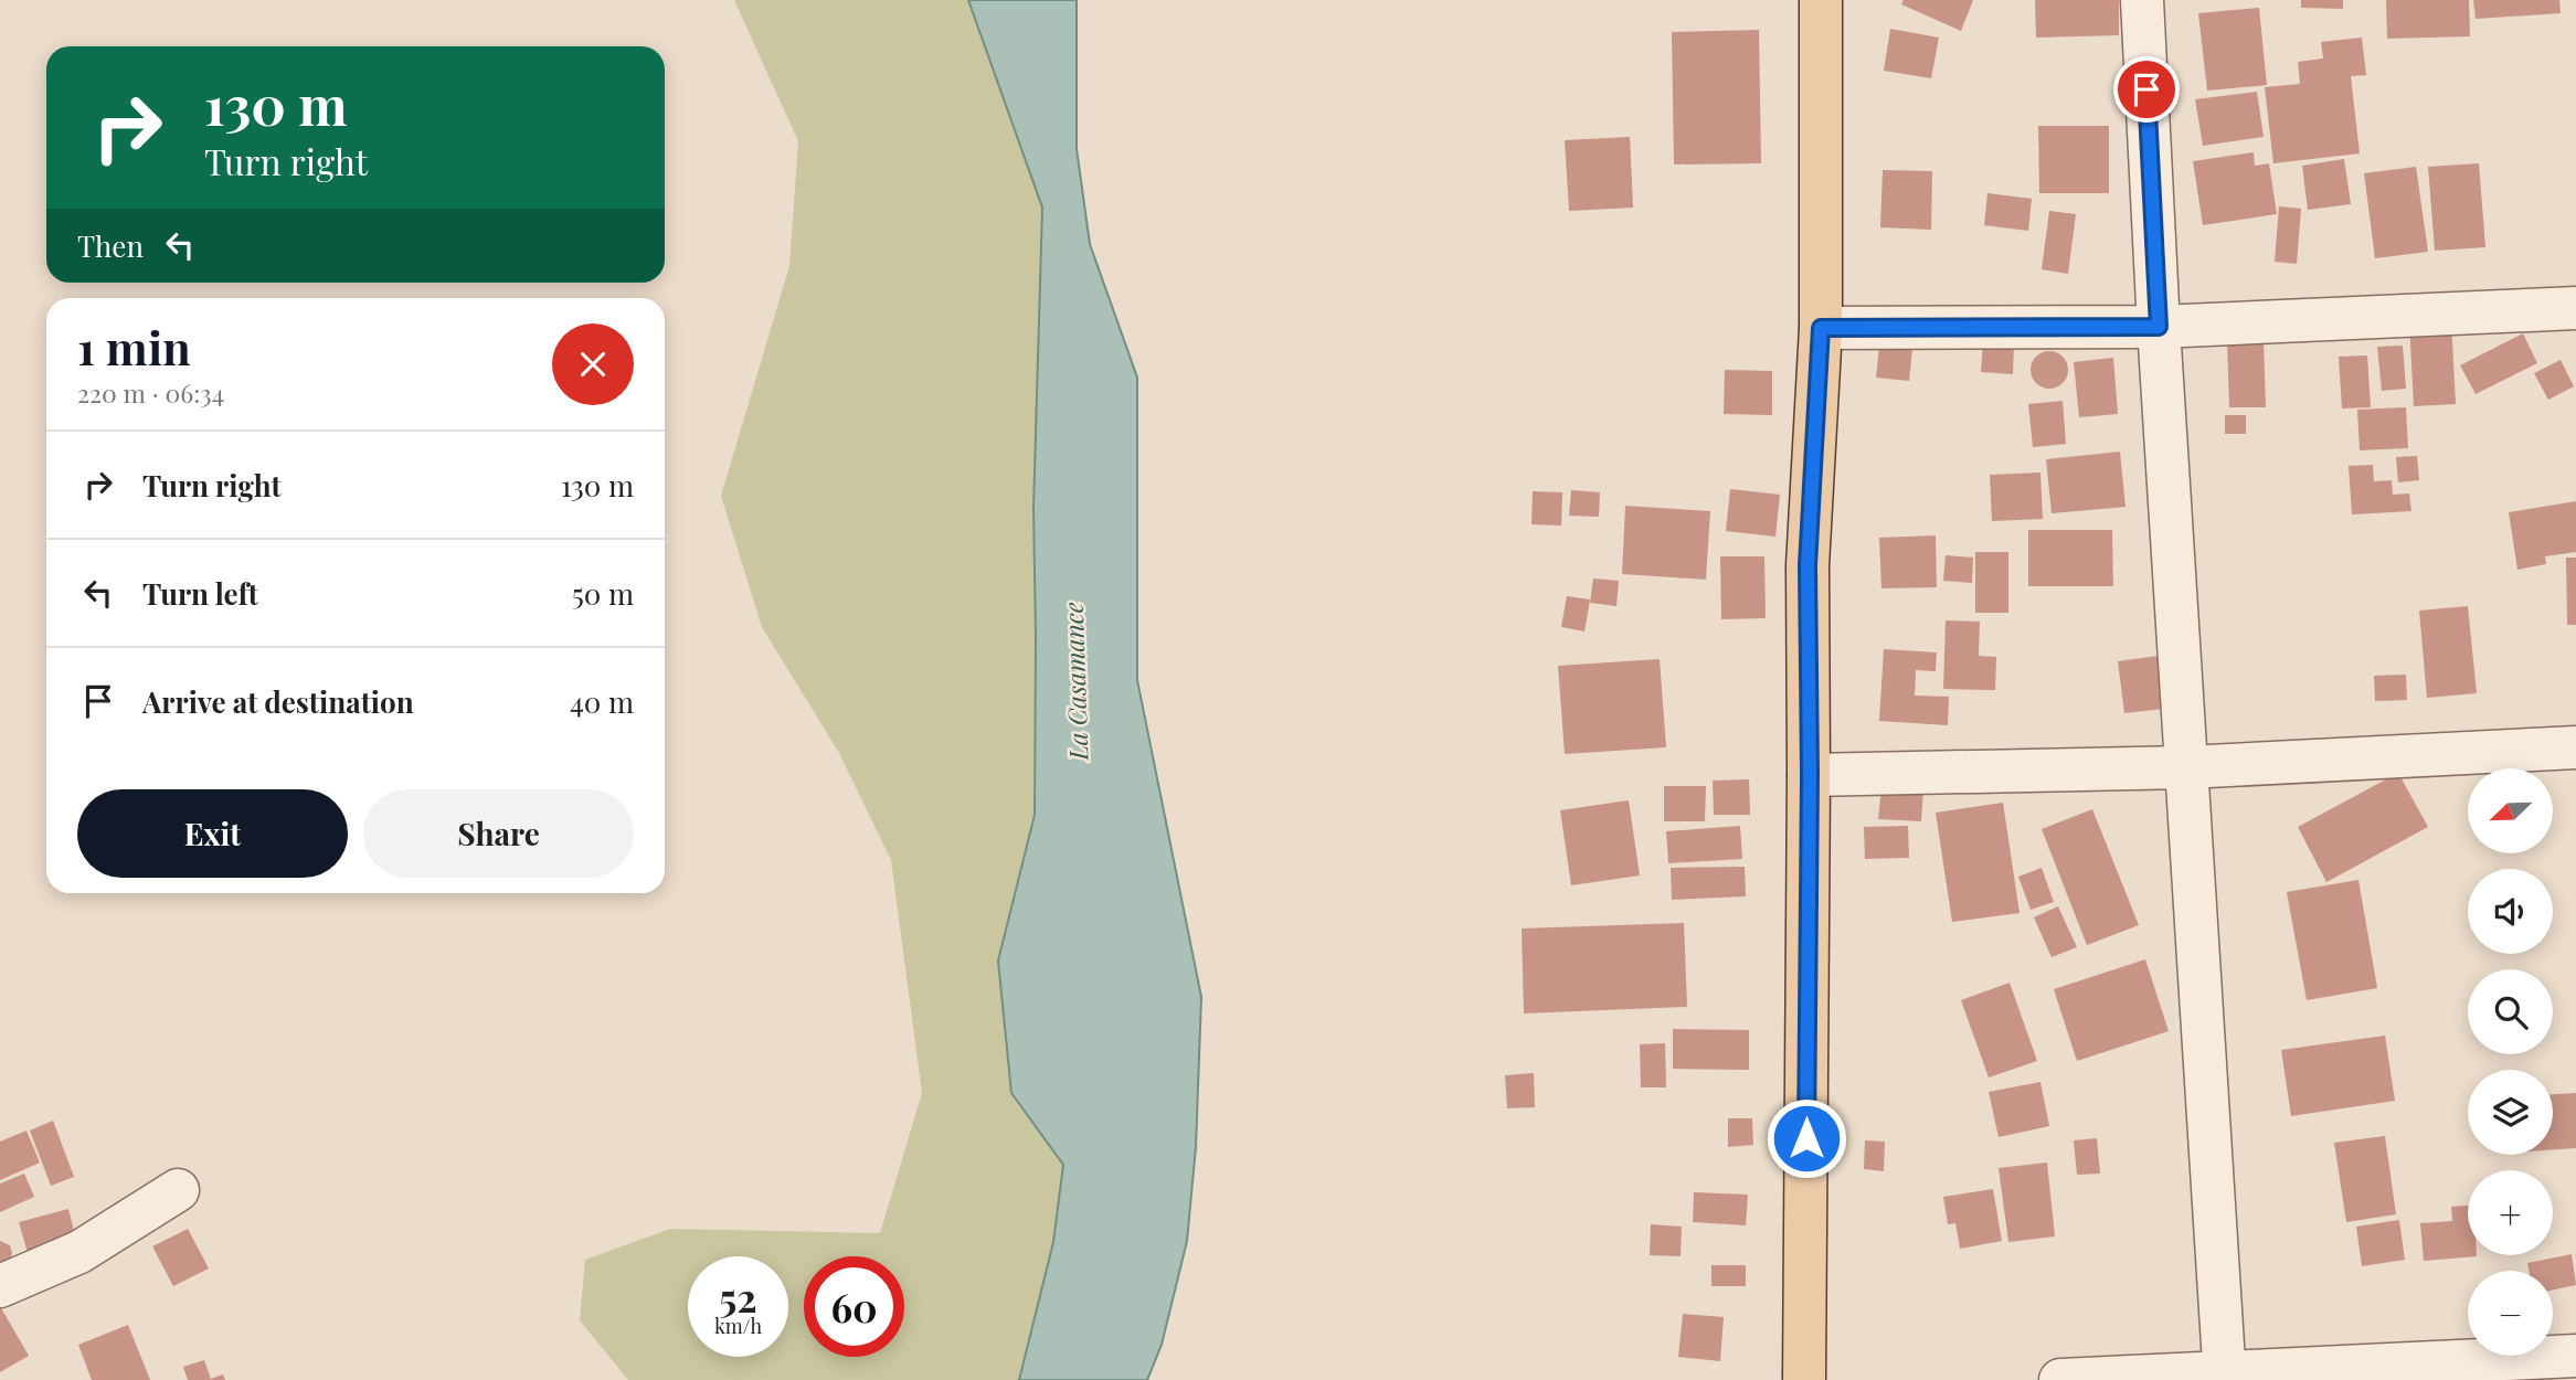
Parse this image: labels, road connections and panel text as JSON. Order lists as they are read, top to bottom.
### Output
{
  "water": ["La Casamance"],
  "north": "bottom left",
  "page": {
    "turn": ["130 m", "Turn right"],
    "then": "Then",
    "heading": ["1 min", "220 m · 06:34"],
    "list": [
      {
        "name": "Turn right",
        "value": "130 m"
      },
      {
        "name": "Turn left",
        "value": "50 m"
      },
      {
        "name": "Arrive at destination",
        "value": "40 m"
      }
    ],
    "map_buttons": ["+", "−"],
    "buttons": ["Exit", "Share"],
    "speed": "52 km/h",
    "limit": "60"
  }
}
